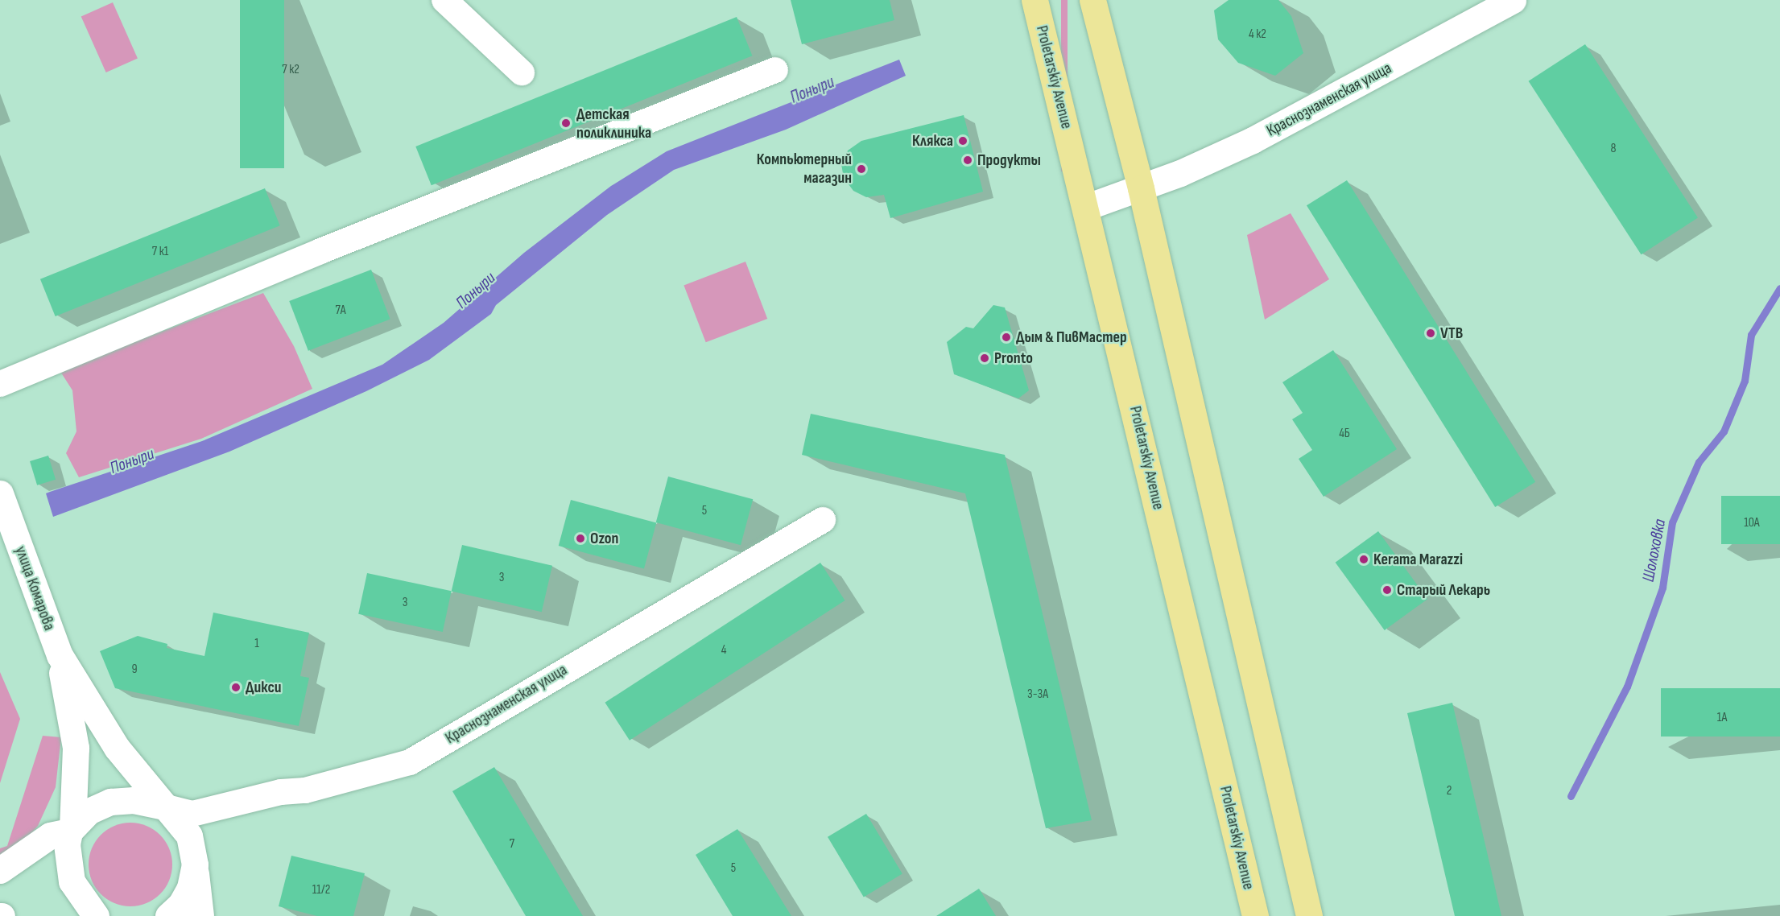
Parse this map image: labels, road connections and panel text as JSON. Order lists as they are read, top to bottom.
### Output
{
  "streets": {
    "main road": ["Proletarskiy Avenue", "Краснознаменская улица", "улица Комарова"]
  },
  "crossings": [
    ["Proletarskiy Avenue", "Краснознаменская улица"]
  ],
  "water": ["Поныри", "Шолоховка"],
  "places": [
    "Детская поликлиника",
    "Клякса",
    "Продукты",
    "Компьютерный магазин",
    "VTB",
    "Дым & ПивМастер",
    "Pronto",
    "Ozon",
    "Kerama Marazzi",
    "Старый Лекарь",
    "Дикси"
  ],
  "house_numbers": [
    "4 к2",
    "7 к2",
    "8",
    "7 к1",
    "7А",
    "4Б",
    "5",
    "10А",
    "3",
    "3",
    "1",
    "4",
    "9",
    "3-3А",
    "1А",
    "2",
    "7",
    "5",
    "11/2"
  ]
}
